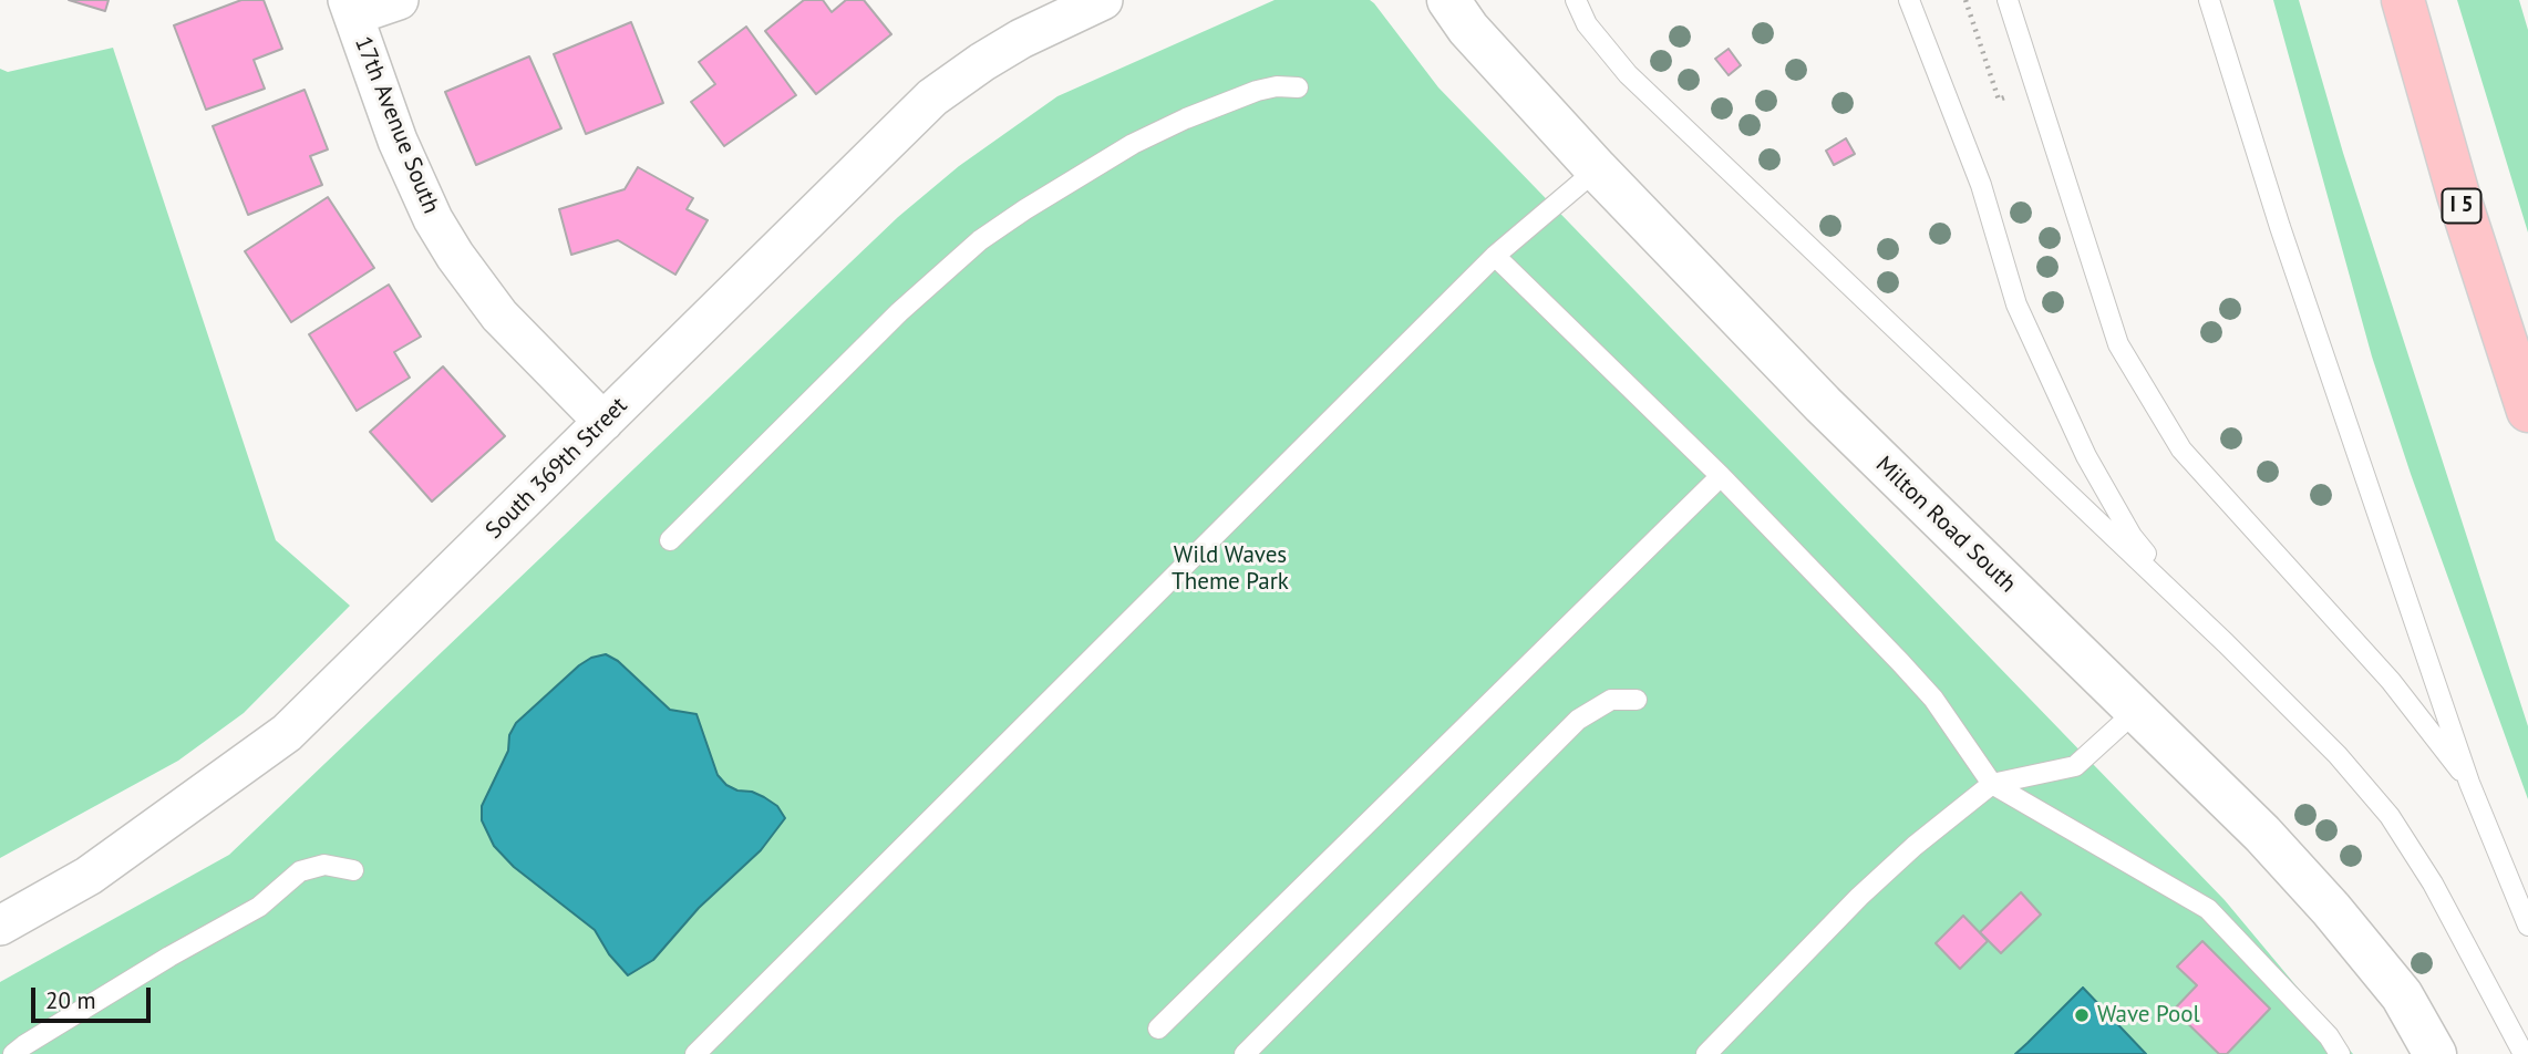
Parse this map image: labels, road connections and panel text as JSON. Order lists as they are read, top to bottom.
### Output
{
  "streets": {
    "highway": ["I 5"],
    "street": ["17th Avenue South", "South 369th Street", "Milton Road South"]
  },
  "crossings": [
    ["17th Avenue South", "South 369th Street"]
  ],
  "parks": ["Wild Waves Theme Park"],
  "places": ["Wave Pool"],
  "scale_bar": "20 m"
}
